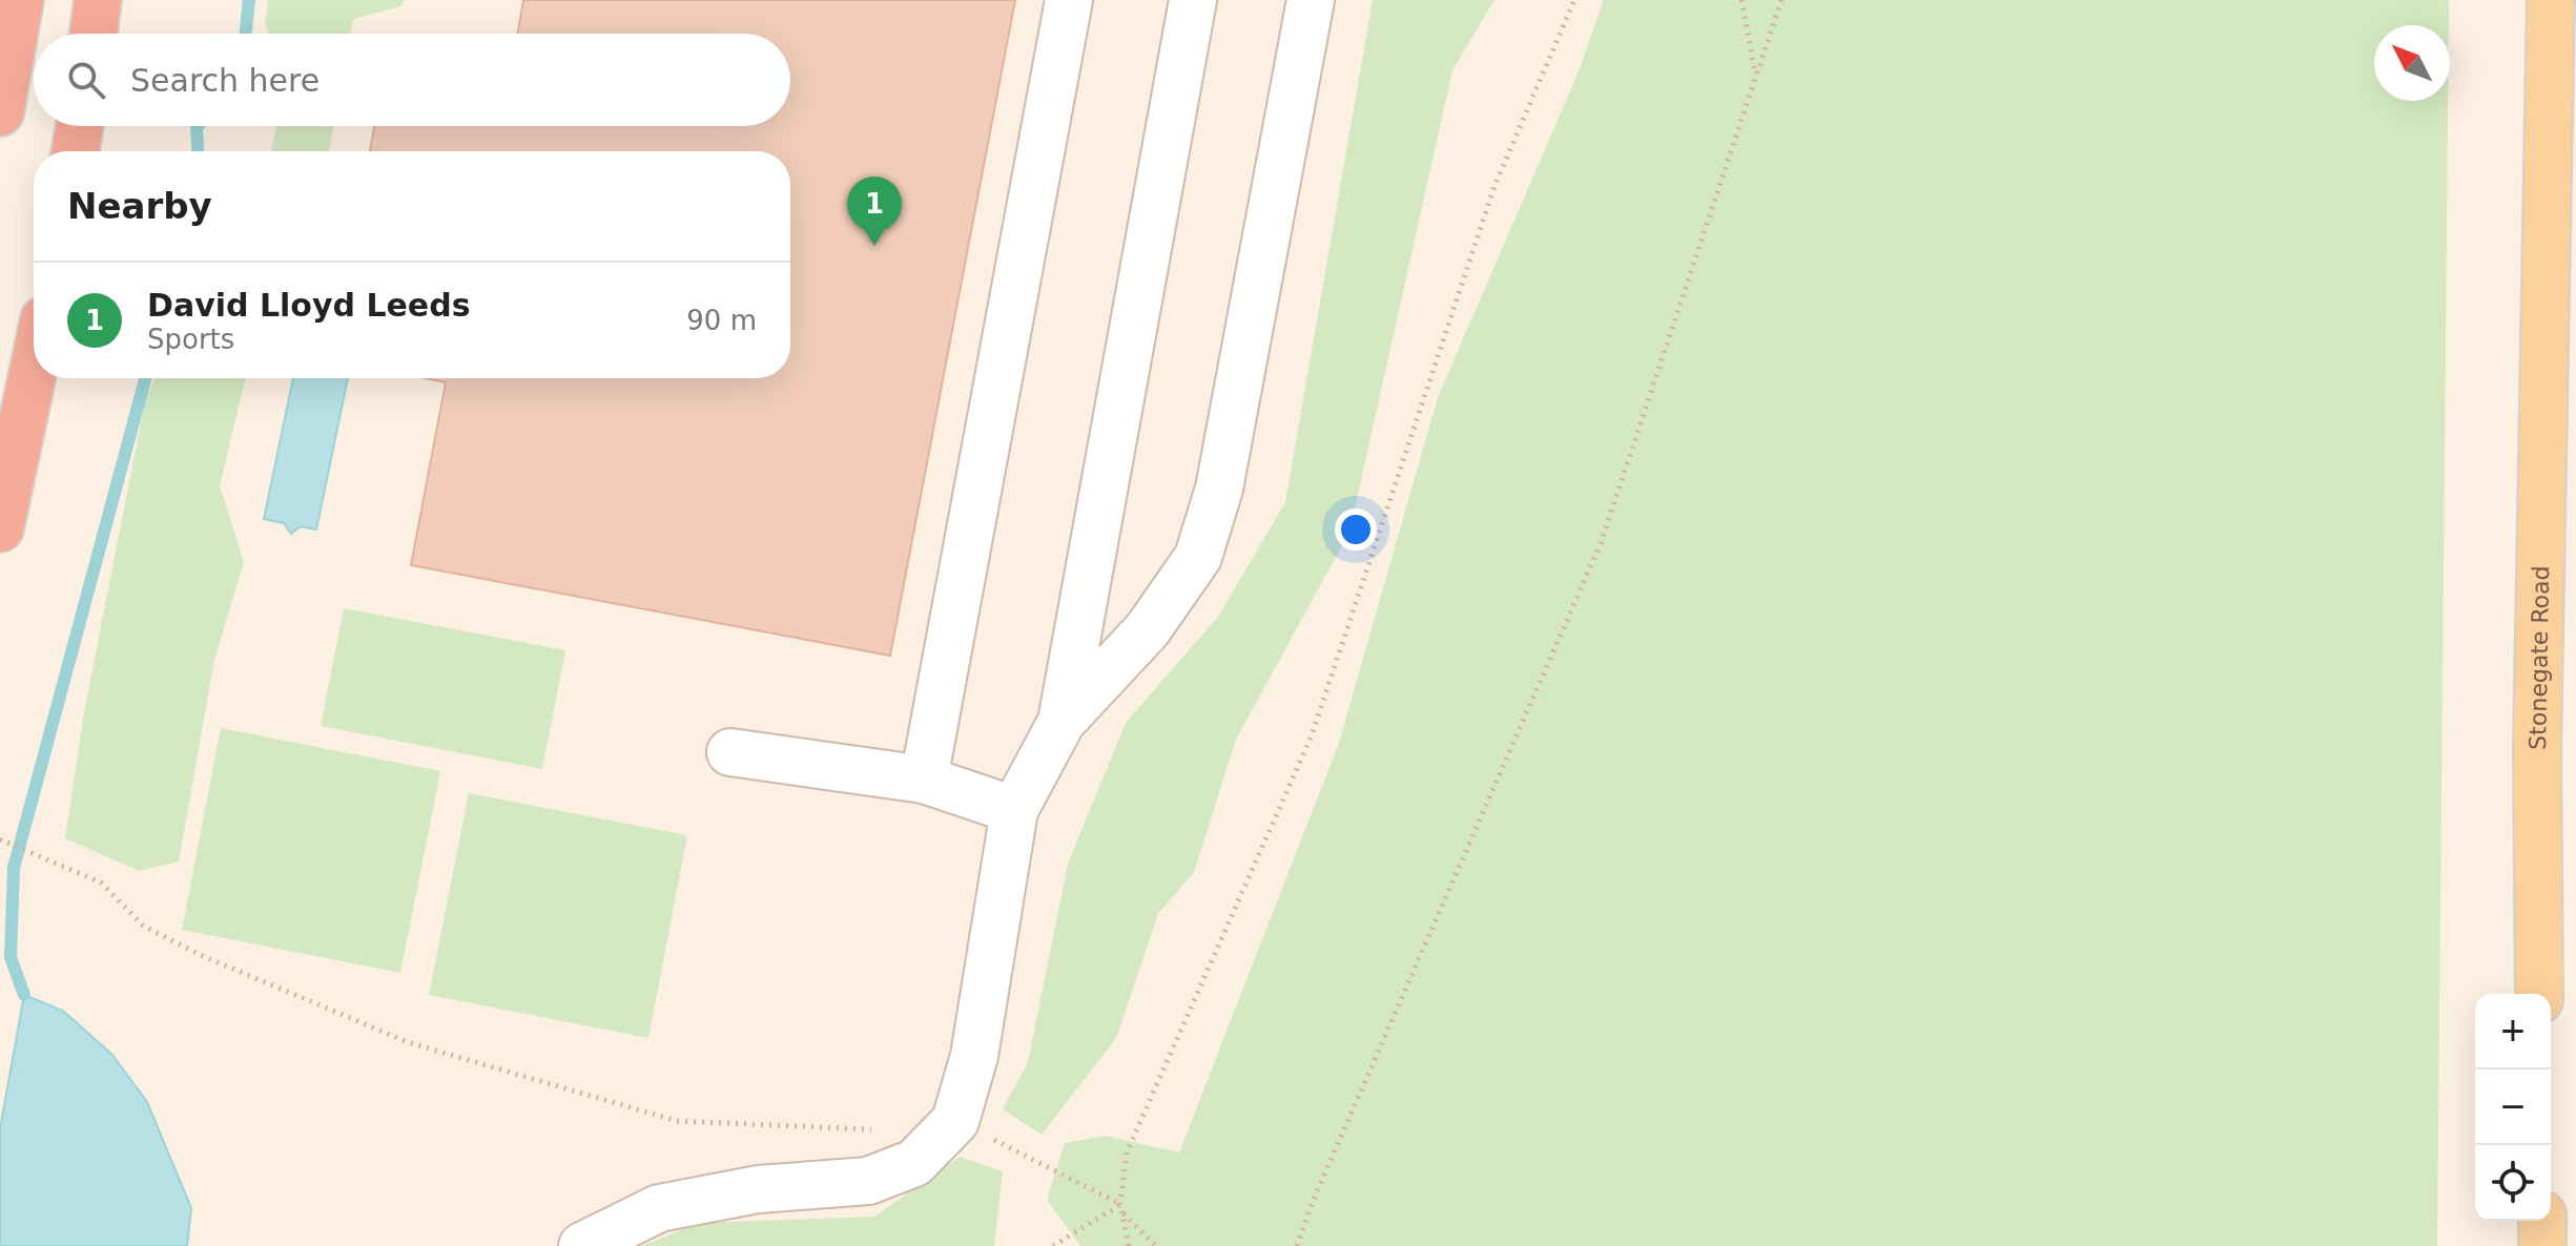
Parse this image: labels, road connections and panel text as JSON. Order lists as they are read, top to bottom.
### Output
{
  "streets": {
    "main road": ["Stonegate Road"]
  },
  "north": "top left",
  "page": {
    "search": "Search here",
    "heading": "Nearby",
    "pins": "1",
    "list": [
      {
        "mark": "1",
        "name": "David Lloyd Leeds",
        "note": "Sports",
        "value": "90 m"
      }
    ],
    "map_buttons": ["+", "−"]
  }
}
